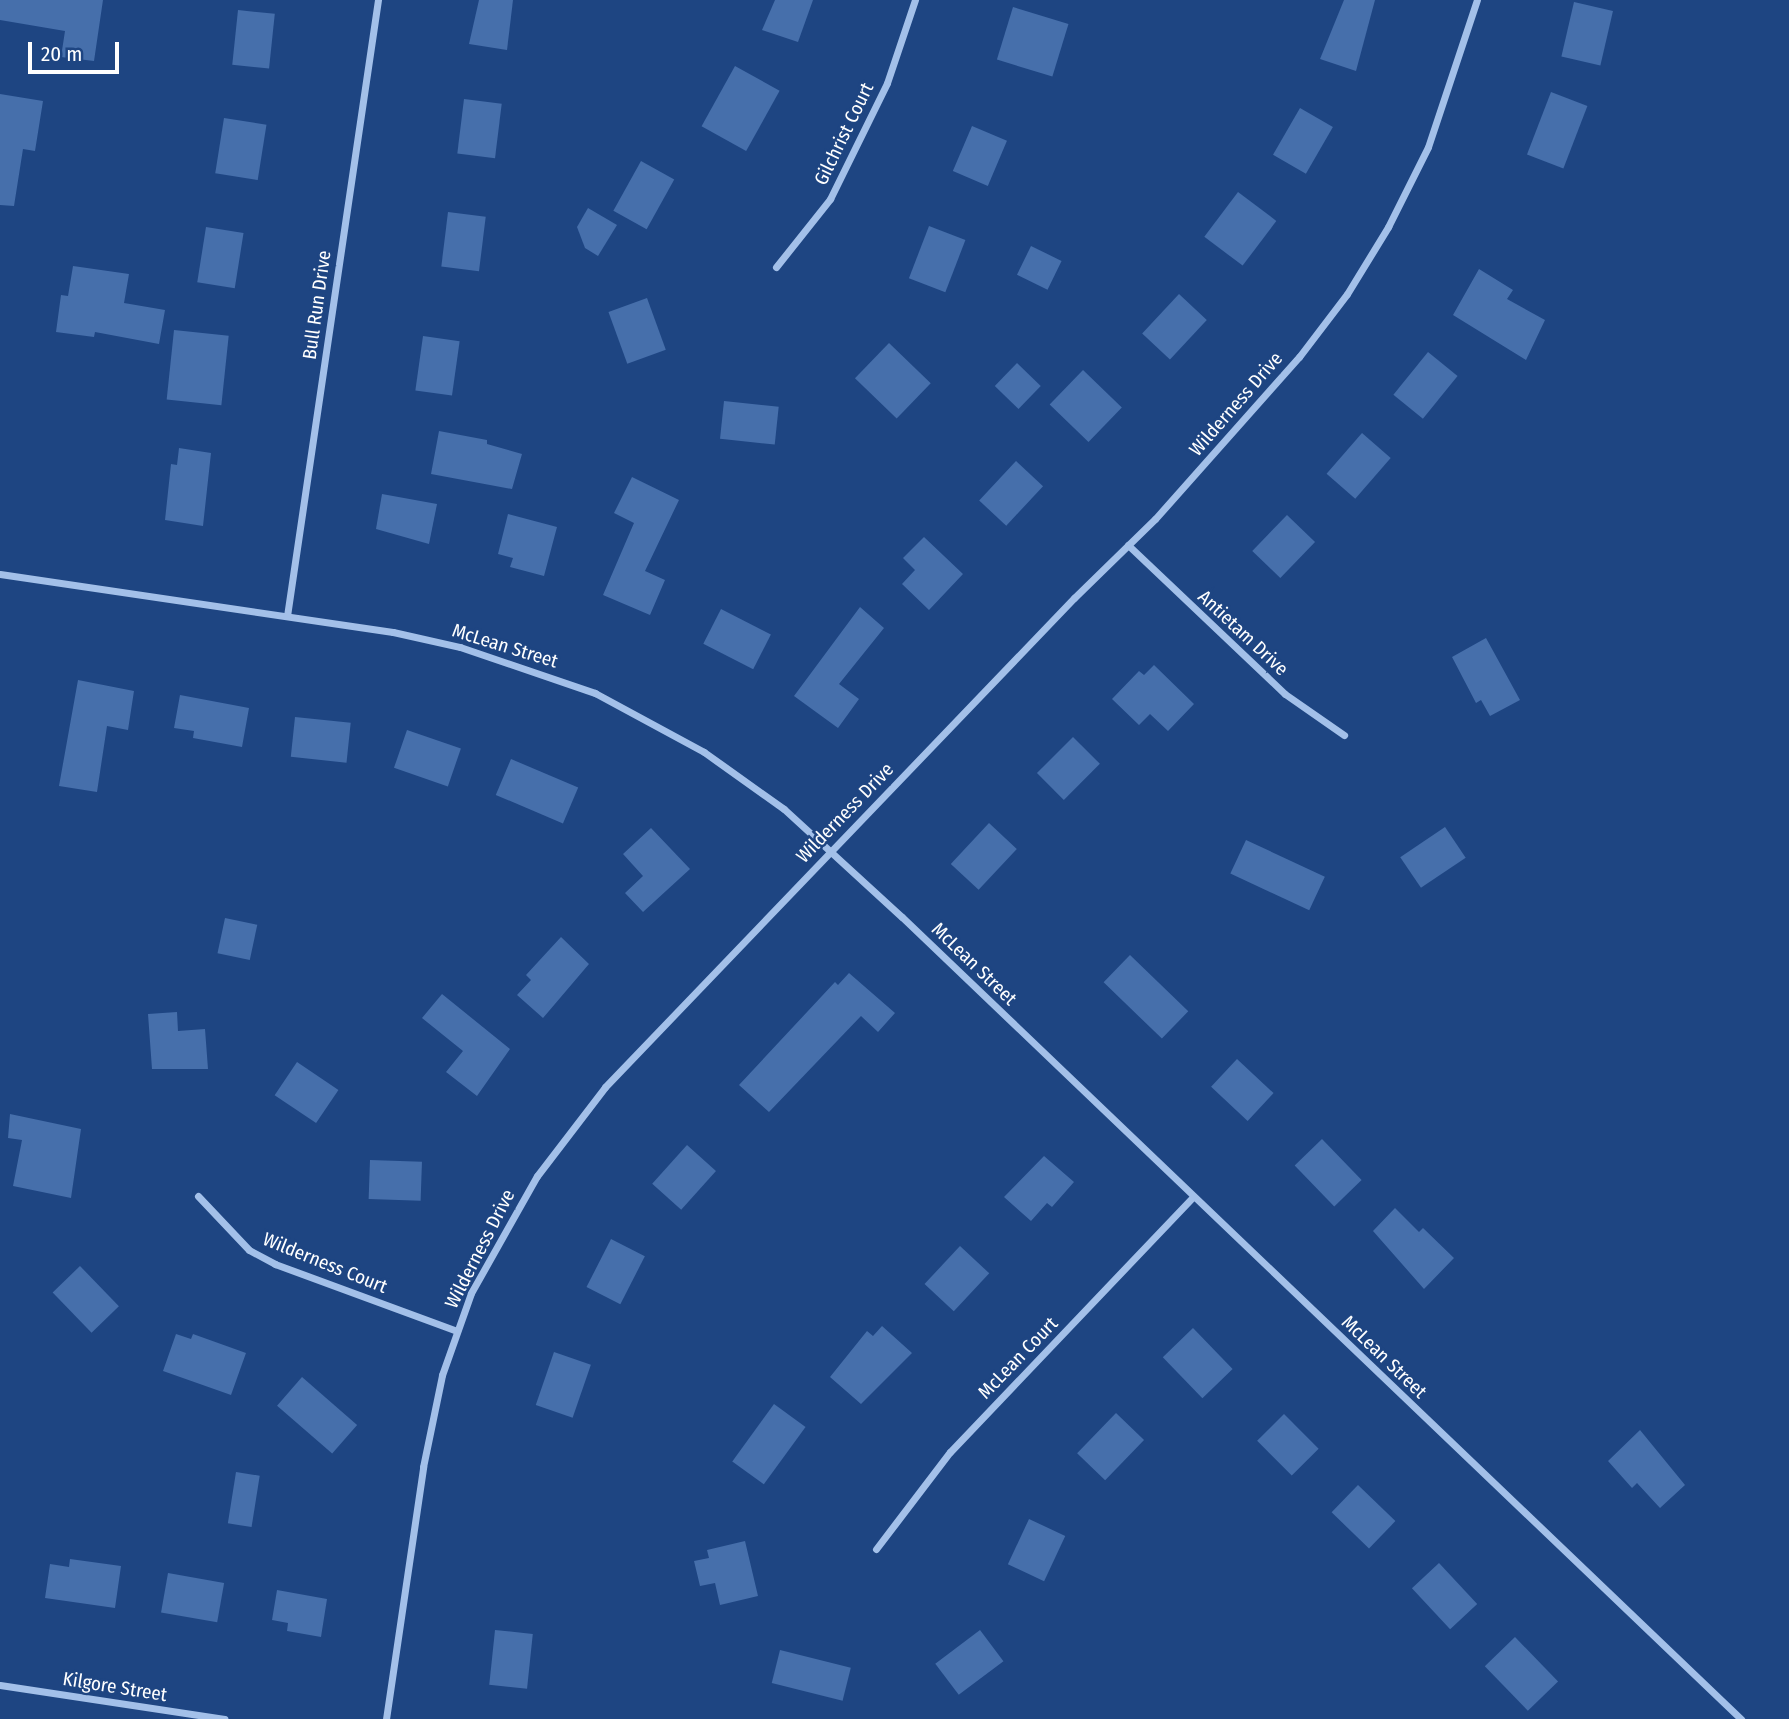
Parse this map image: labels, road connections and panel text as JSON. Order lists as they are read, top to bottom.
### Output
{
  "streets": {
    "street": [
      "Gilchrist Court",
      "Bull Run Drive",
      "Wilderness Drive",
      "Antietam Drive",
      "McLean Street",
      "Wilderness Court",
      "McLean Court",
      "Kilgore Street"
    ]
  },
  "crossings": [
    ["Bull Run Drive", "McLean Street"],
    ["Wilderness Drive", "Antietam Drive"],
    ["Wilderness Drive", "McLean Street"],
    ["Wilderness Drive", "Wilderness Court"],
    ["McLean Street", "McLean Court"]
  ],
  "scale_bar": "20 m"
}
